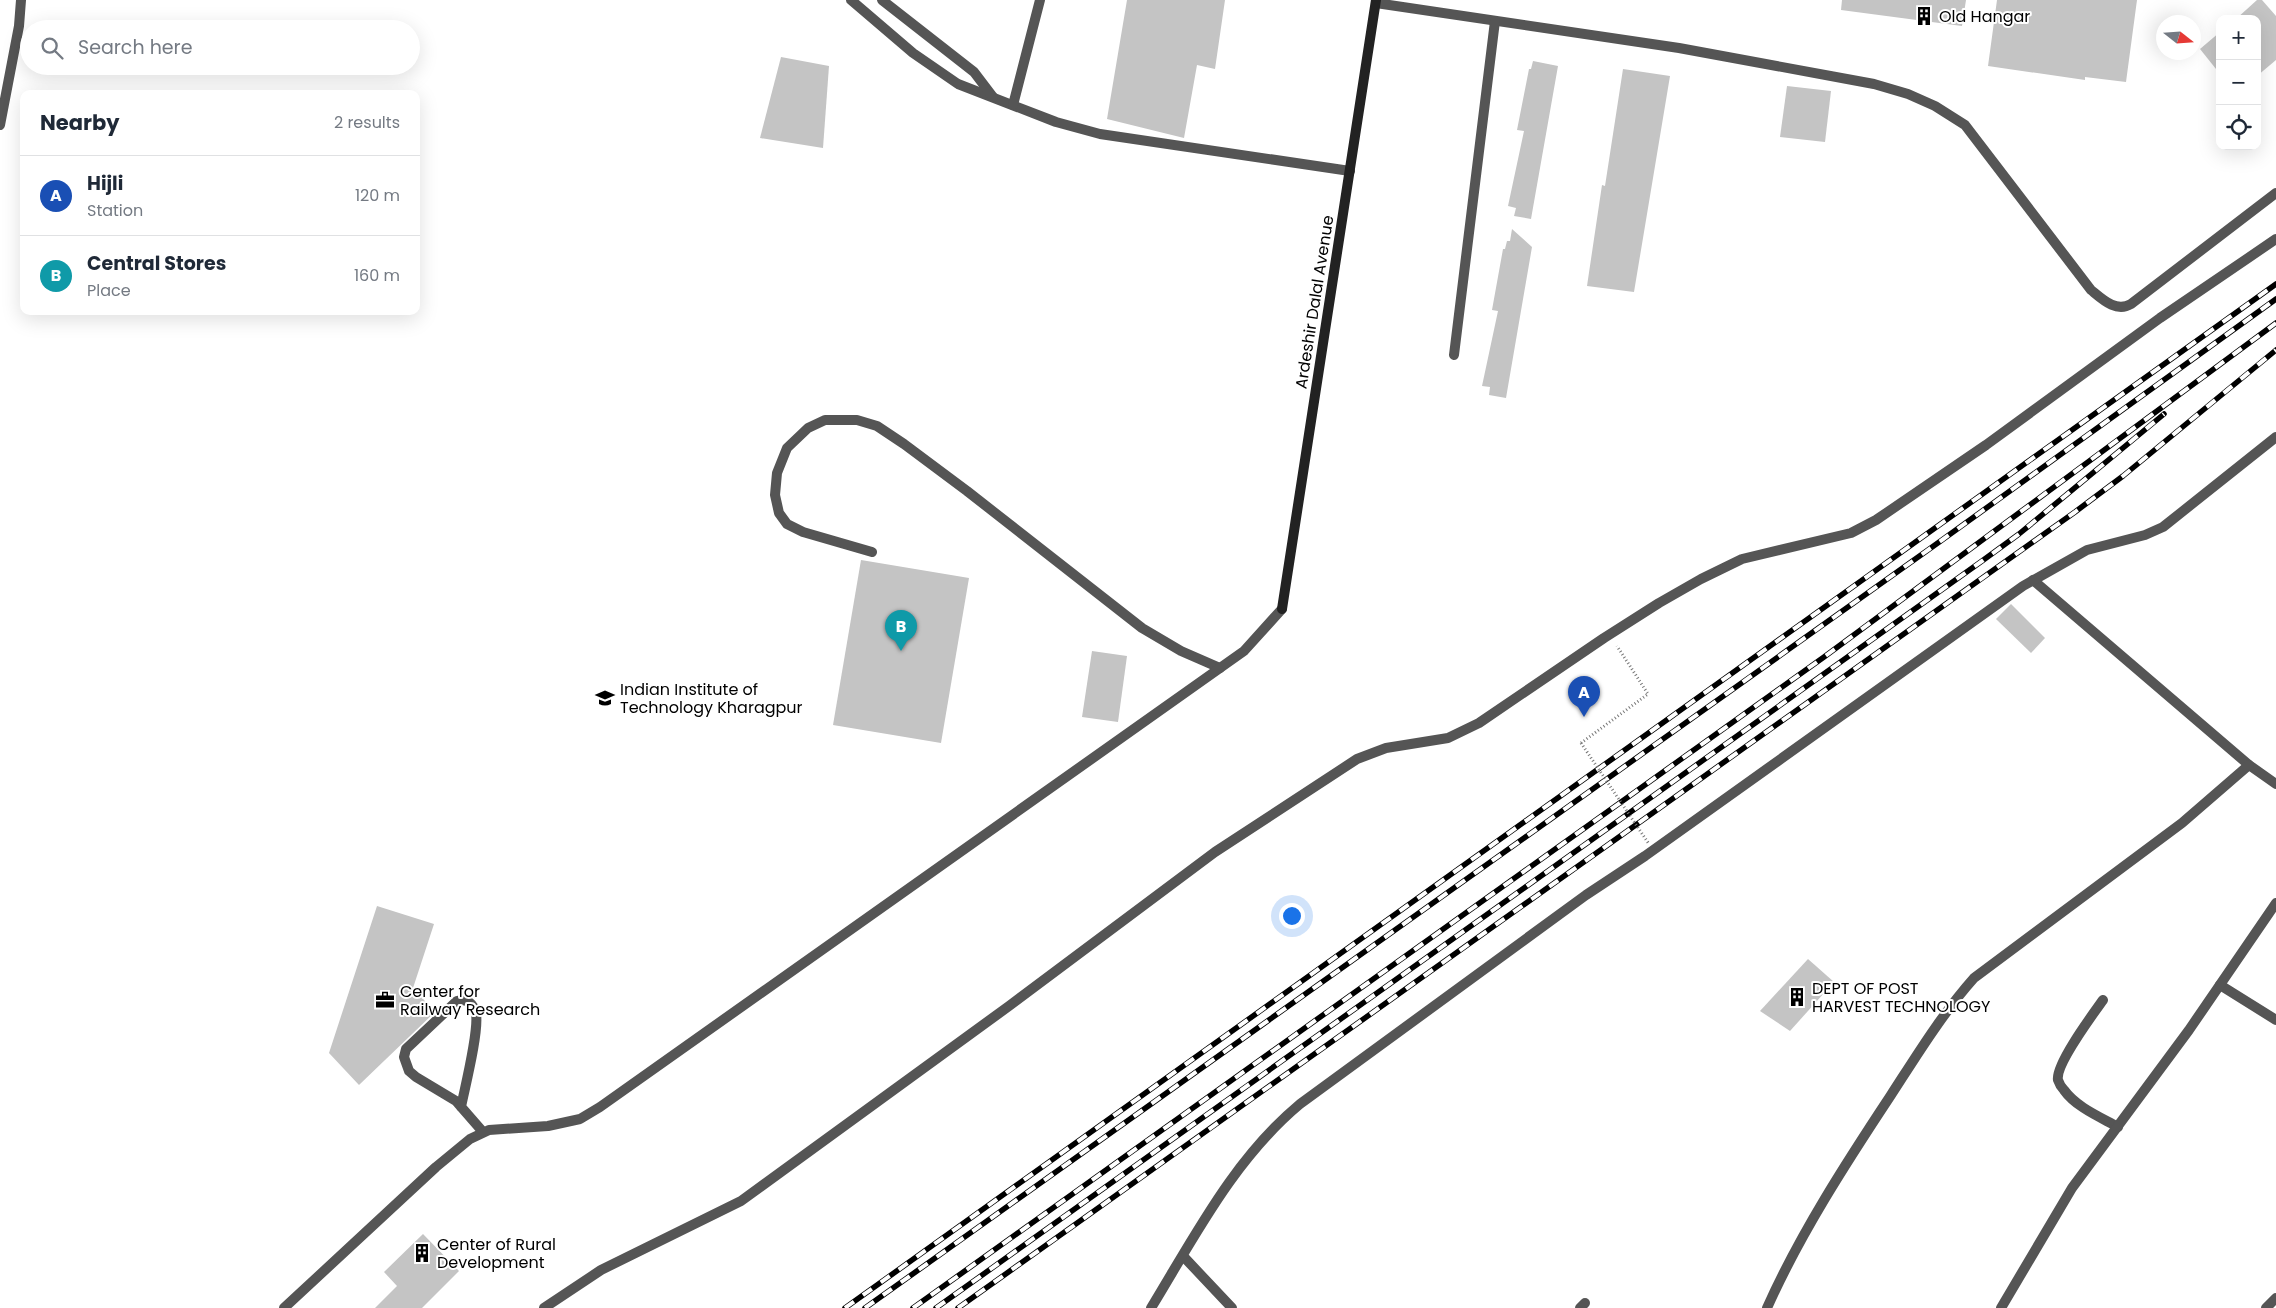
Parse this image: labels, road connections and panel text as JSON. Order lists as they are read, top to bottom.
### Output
{
  "streets": {
    "street": ["Ardeshir Dalal Avenue"]
  },
  "places": {
    "building": ["Old Hangar", "DEPT OF POST HARVEST TECHNOLOGY", "Center of Rural Development"],
    "school or university": ["Indian Institute of Technology Kharagpur"],
    "office": ["Center for Railway Research"]
  },
  "north": "right",
  "page": {
    "map_buttons": ["+", "−"],
    "search": "Search here",
    "heading": ["Nearby", "2 results"],
    "list": [
      {
        "mark": "A",
        "name": "Hijli",
        "note": "Station",
        "value": "120 m"
      },
      {
        "mark": "B",
        "name": "Central Stores",
        "note": "Place",
        "value": "160 m"
      }
    ],
    "pins": ["B", "A"]
  }
}
